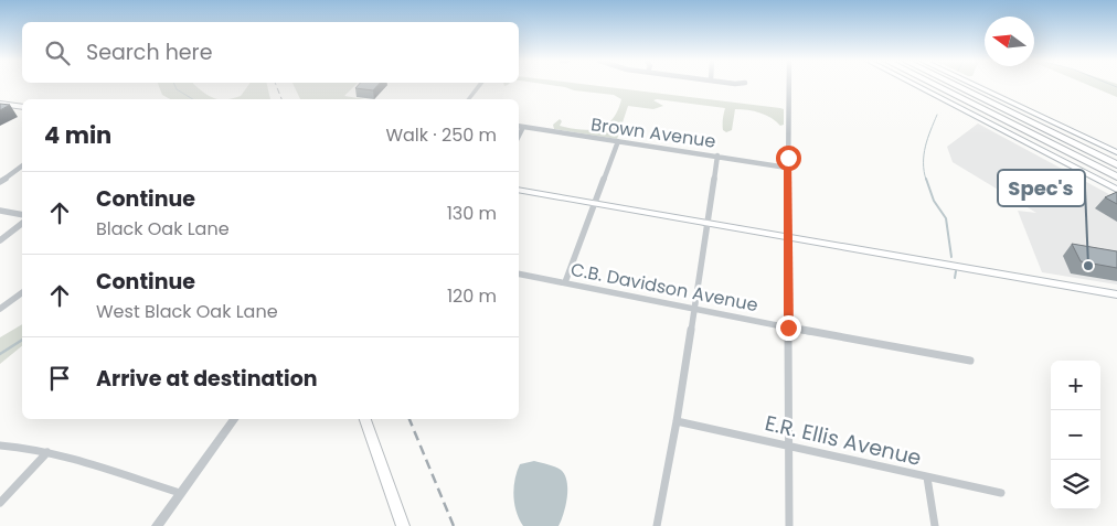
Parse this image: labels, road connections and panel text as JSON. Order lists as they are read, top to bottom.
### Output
{
  "streets": {
    "street": ["Brown Avenue", "C.B. Davidson Avenue", "E.R. Ellis Avenue"]
  },
  "places": ["Spec's"],
  "north": "left",
  "page": {
    "search": "Search here",
    "heading": ["4 min", "Walk · 250 m"],
    "list": [
      ["Continue", "Black Oak Lane", "130 m"],
      ["Continue", "West Black Oak Lane", "120 m"],
      "Arrive at destination"
    ],
    "map_buttons": ["+", "−"]
  }
}
